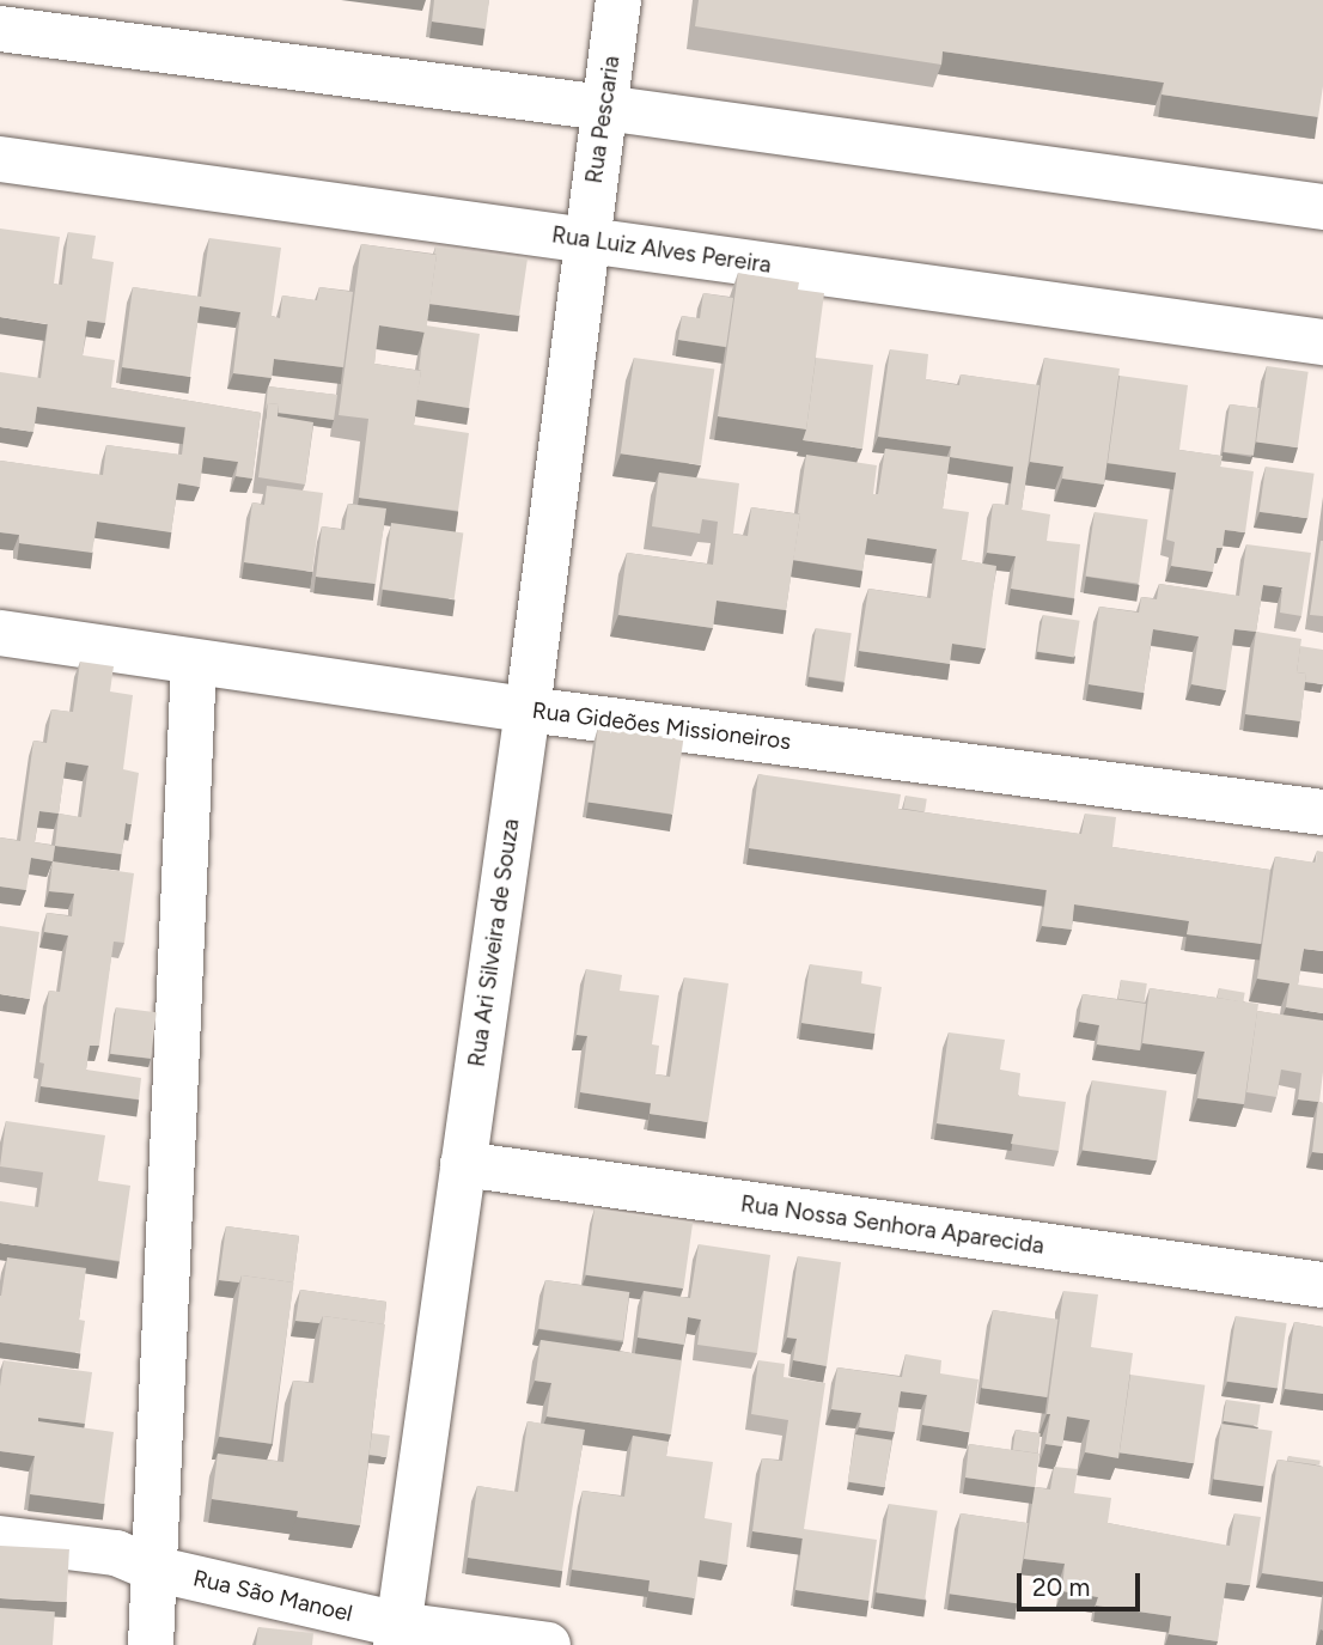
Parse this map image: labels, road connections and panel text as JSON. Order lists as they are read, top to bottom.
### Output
{
  "streets": {
    "street": [
      "Rua Pescaria",
      "Rua Luiz Alves Pereira",
      "Rua Gideões Missioneiros",
      "Rua Ari Silveira de Souza",
      "Rua Nossa Senhora Aparecida",
      "Rua São Manoel"
    ]
  },
  "crossings": [
    ["Rua Pescaria", "Rua Luiz Alves Pereira"],
    ["Rua Pescaria", "Rua Ari Silveira de Souza"],
    ["Rua Luiz Alves Pereira", "Rua Ari Silveira de Souza"],
    ["Rua Gideões Missioneiros", "Rua Ari Silveira de Souza"],
    ["Rua Ari Silveira de Souza", "Rua Nossa Senhora Aparecida"],
    ["Rua Ari Silveira de Souza", "Rua São Manoel"]
  ],
  "scale_bar": "20 m"
}
